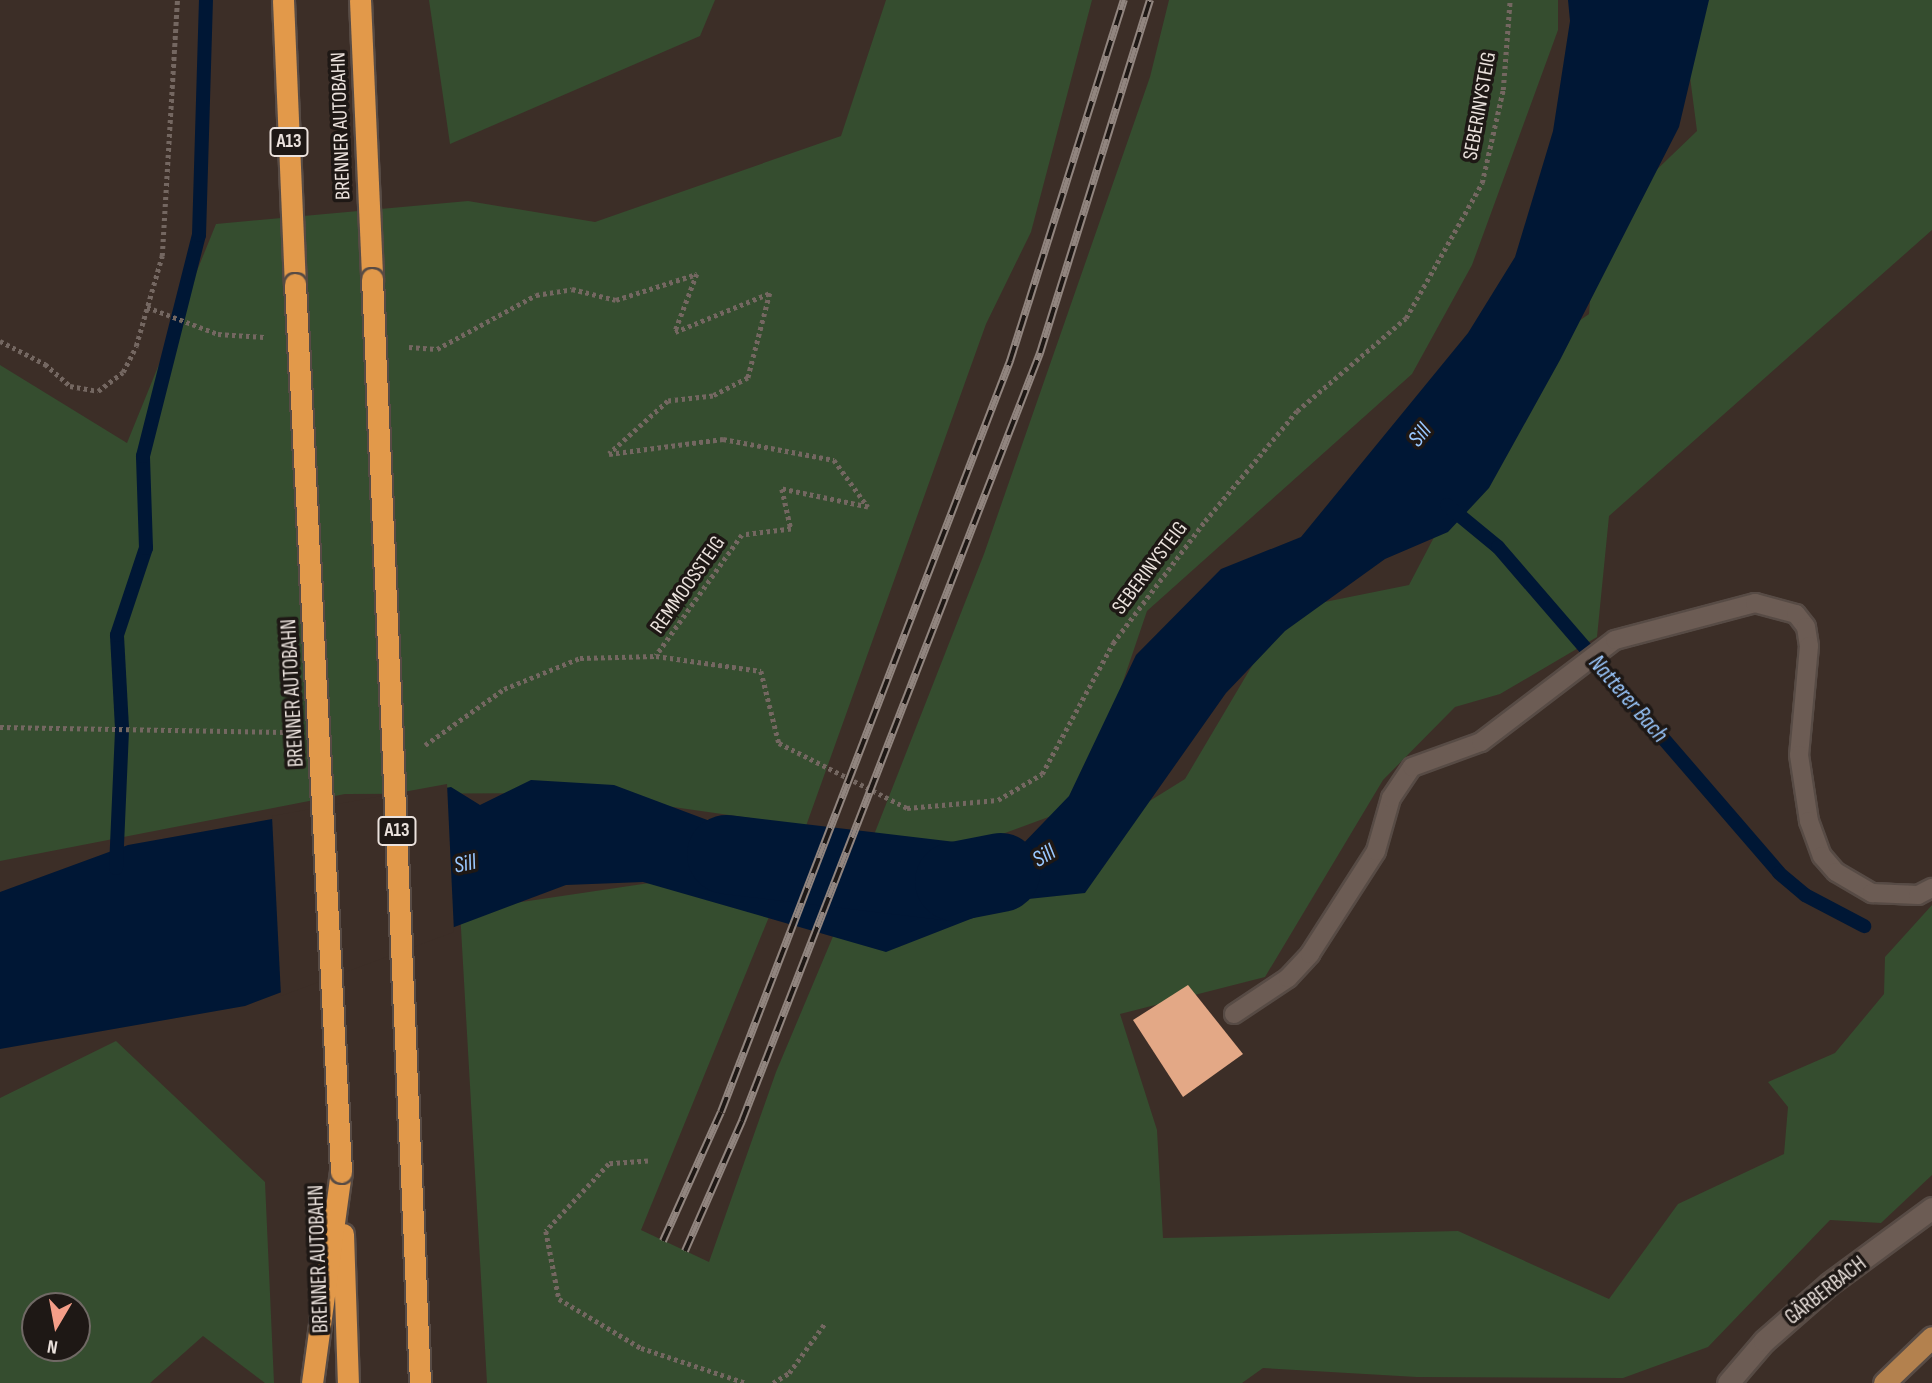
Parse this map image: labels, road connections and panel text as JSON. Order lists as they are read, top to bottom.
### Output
{
  "streets": {
    "highway": ["BRENNER AUTOBAHN", "A13"],
    "street": ["GÄRBERBACH"],
    "path": ["SEBERINYSTEIG", "REMMOOSSTEIG"]
  },
  "crossings": [
    ["SEBERINYSTEIG", "REMMOOSSTEIG"]
  ],
  "water": ["Sill", "Natterer Bach"],
  "north": "bottom"
}
